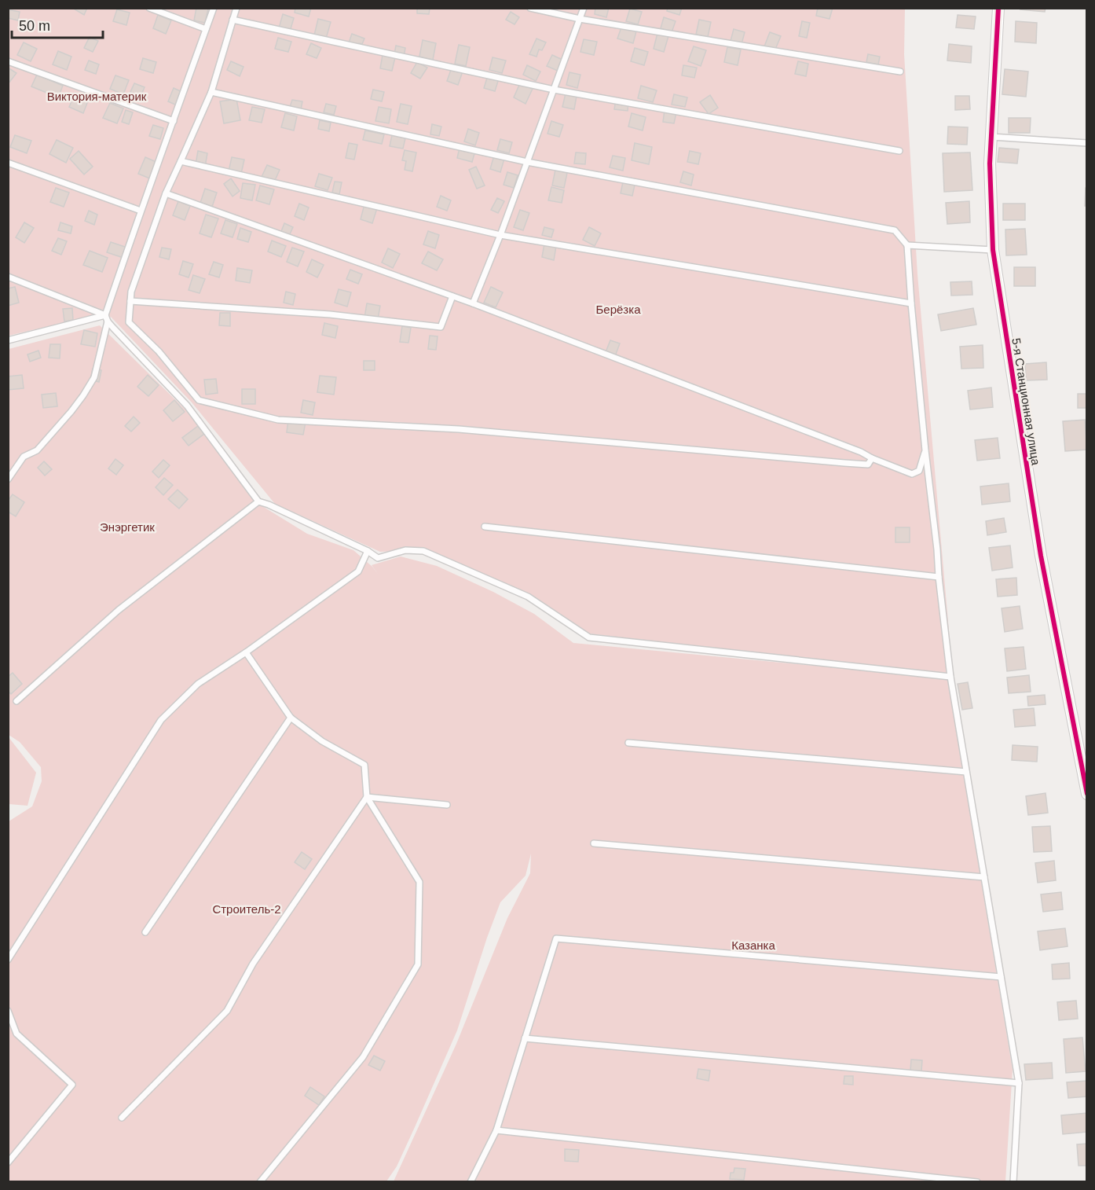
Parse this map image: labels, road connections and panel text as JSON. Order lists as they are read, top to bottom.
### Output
{
  "streets": {
    "street": ["5-я Станционная улица"]
  },
  "parks": [
    "Виктория-материк",
    "Берёзка",
    "Энэргетик",
    "Строитель-2",
    "Казанка"
  ],
  "scale_bar": "50 m"
}
